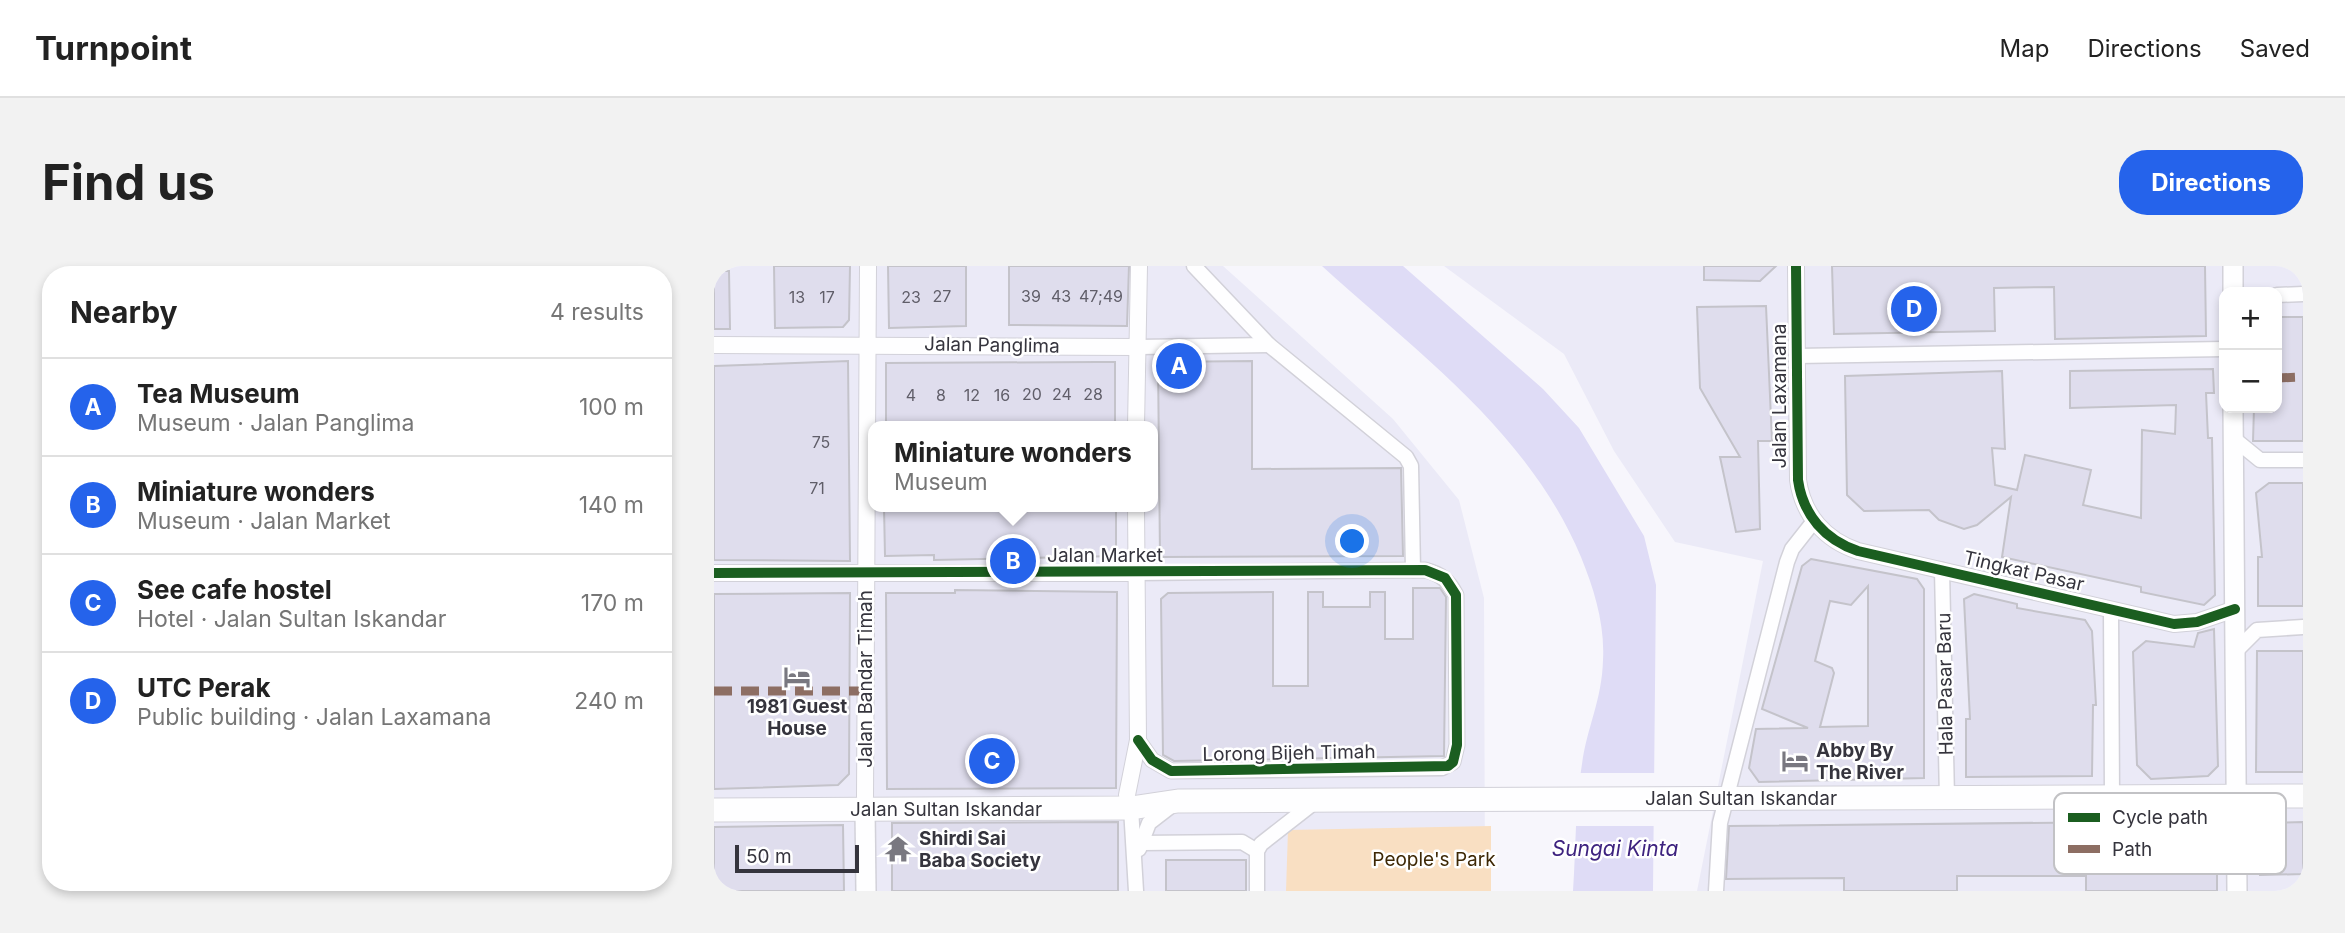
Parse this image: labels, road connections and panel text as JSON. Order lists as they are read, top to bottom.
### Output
{
  "streets": {
    "highway": ["Jalan Sultan Iskandar"],
    "main road": ["Jalan Bandar Timah"],
    "street": [
      "Jalan Panglima",
      "Jalan Laxamana",
      "Jalan Market",
      "Tingkat Pasar",
      "Hala Pasar Baru",
      "Lorong Bijeh Timah"
    ]
  },
  "crossings": [
    ["Jalan Panglima", "Jalan Bandar Timah"],
    ["Jalan Laxamana", "Tingkat Pasar"],
    ["Jalan Market", "Jalan Bandar Timah"],
    ["Jalan Market", "Lorong Bijeh Timah"],
    ["Tingkat Pasar", "Hala Pasar Baru"],
    ["Jalan Bandar Timah", "Jalan Sultan Iskandar"],
    ["Hala Pasar Baru", "Jalan Sultan Iskandar"]
  ],
  "water": ["Sungai Kinta"],
  "parks": ["People's Park"],
  "places": {
    "hotel": ["1981 Guest House", "Abby By The River"],
    "temple": ["Shirdi Sai Baba Society"]
  },
  "house_numbers": [
    "27",
    "39",
    "43",
    "47;49",
    "13",
    "17",
    "23",
    "20",
    "24",
    "28",
    "4",
    "8",
    "12",
    "16",
    "75",
    "71"
  ],
  "legend": ["Cycle path", "Path"],
  "scale_bar": "50 m",
  "page": {
    "header": "Turnpoint",
    "nav": ["Map", "Directions", "Saved"],
    "buttons": "Directions",
    "title": "Find us",
    "heading": ["Nearby", "4 results"],
    "pins": [
      "D",
      "A",
      "B",
      "C"
    ],
    "map_buttons": ["+", "−"],
    "list": [
      {
        "mark": "A",
        "name": "Tea Museum",
        "note": "Museum · Jalan Panglima",
        "value": "100 m"
      },
      {
        "mark": "B",
        "name": "Miniature wonders",
        "note": "Museum · Jalan Market",
        "value": "140 m"
      },
      {
        "mark": "C",
        "name": "See cafe hostel",
        "note": "Hotel · Jalan Sultan Iskandar",
        "value": "170 m"
      },
      {
        "mark": "D",
        "name": "UTC Perak",
        "note": "Public building · Jalan Laxamana",
        "value": "240 m"
      }
    ],
    "popup": ["Miniature wonders", "Museum"],
    "scale": "50 m"
  }
}
